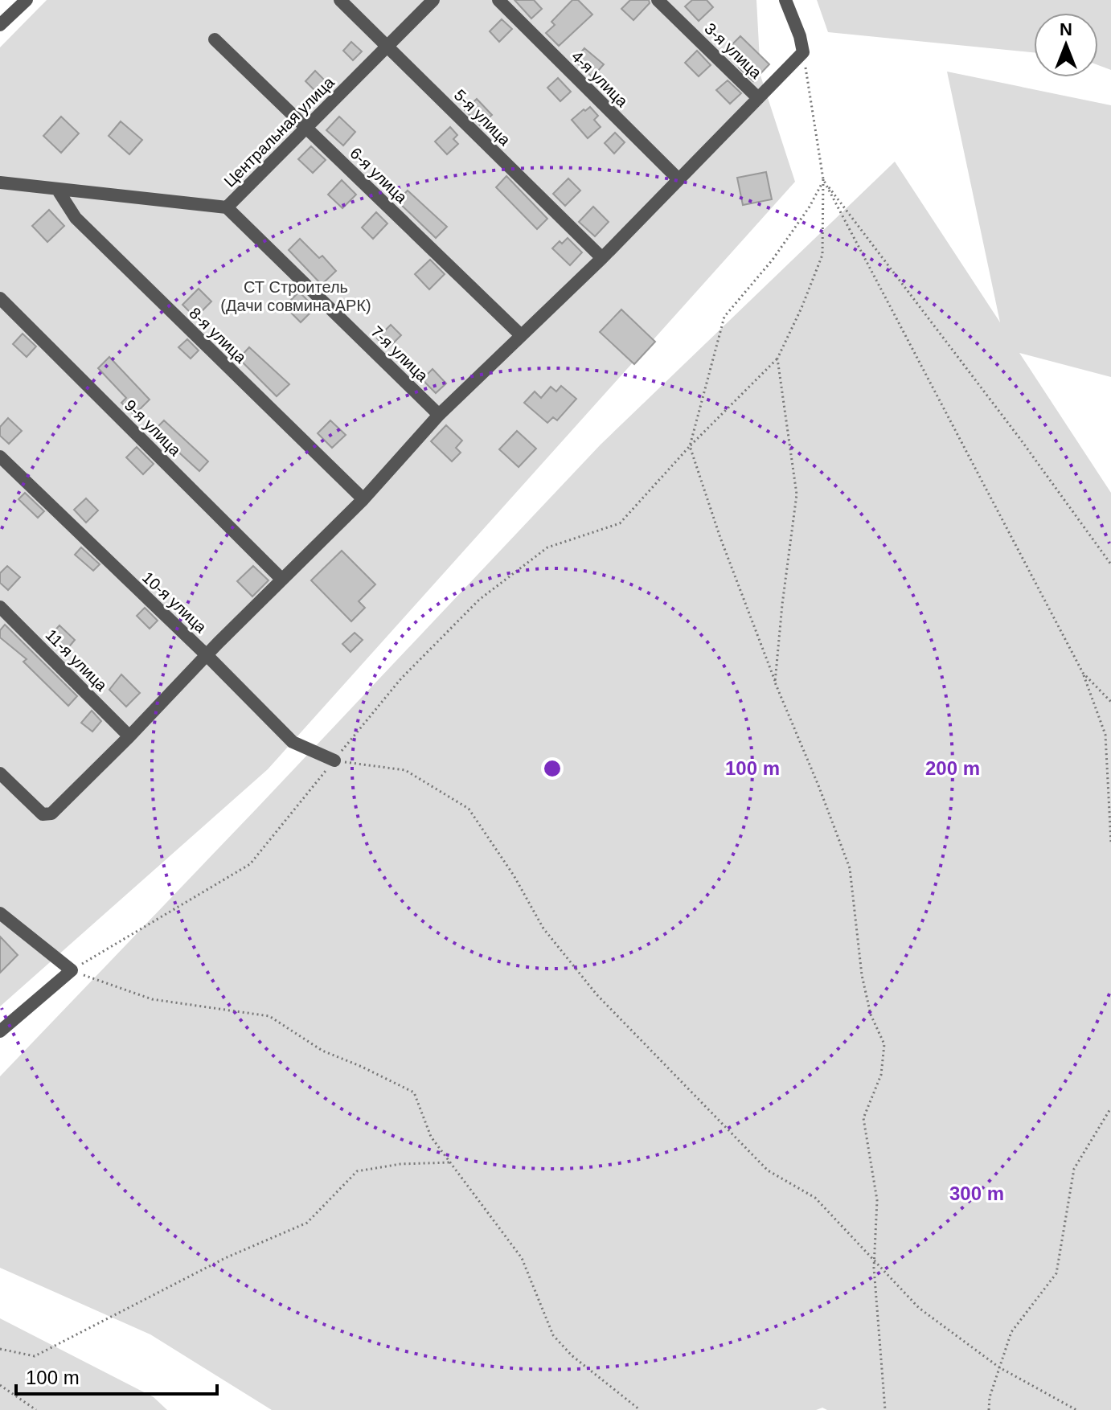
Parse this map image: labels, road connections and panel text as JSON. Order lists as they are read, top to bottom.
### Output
{
  "streets": {
    "street": [
      "3-я улица",
      "4-я улица",
      "5-я улица",
      "Центральная улица",
      "6-я улица",
      "8-я улица",
      "7-я улица",
      "9-я улица",
      "10-я улица",
      "11-я улица"
    ]
  },
  "crossings": [
    ["5-я улица", "Центральная улица"],
    ["Центральная улица", "6-я улица"],
    ["Центральная улица", "8-я улица"],
    ["Центральная улица", "7-я улица"]
  ],
  "parks": ["СТ Строитель (Дачи совмина АРК)"],
  "scale_bar": "100 m",
  "north": "top",
  "rings": ["100 m", "200 m", "300 m"]
}
